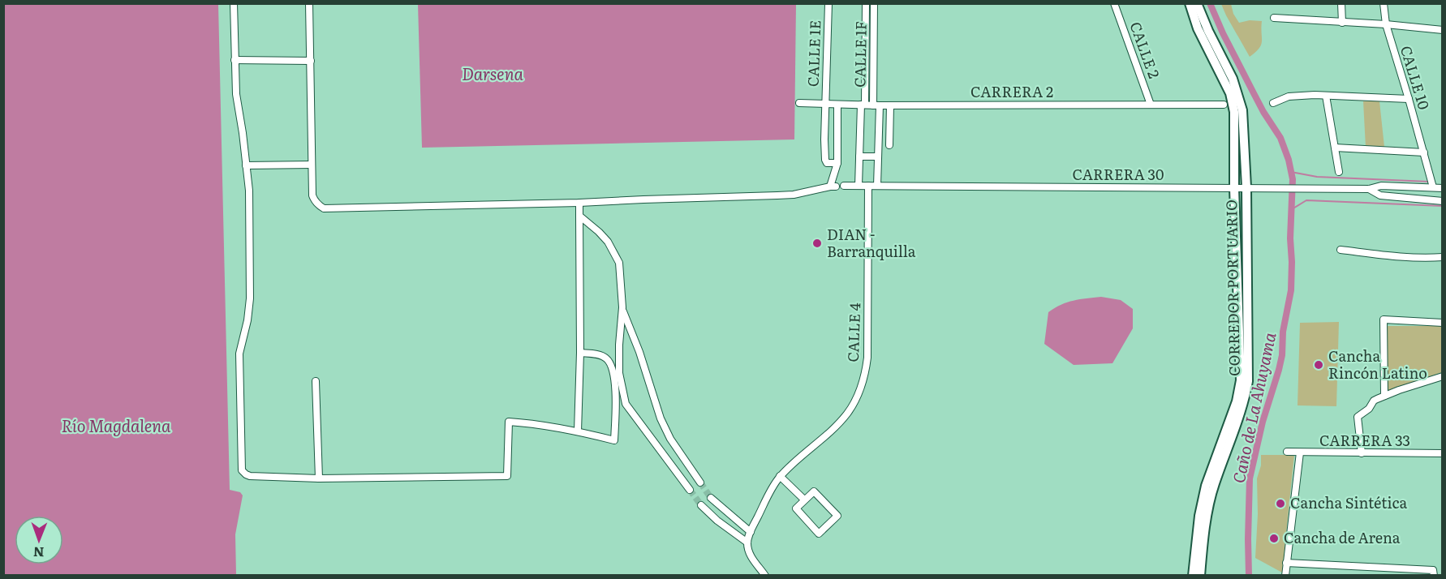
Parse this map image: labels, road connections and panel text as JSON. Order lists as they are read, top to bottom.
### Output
{
  "streets": {
    "main road": ["CORREDOR PORTUARIO"],
    "street": [
      "CALLE 2",
      "CALLE 1E",
      "CALLE 1F",
      "CALLE 10",
      "CARRERA 2",
      "CARRERA 30",
      "CALLE 4",
      "CARRERA 33"
    ]
  },
  "crossings": [
    ["CALLE 2", "CARRERA 2"],
    ["CALLE 1E", "CARRERA 2"],
    ["CALLE 1F", "CARRERA 2"],
    ["CALLE 1F", "CARRERA 30"],
    ["CALLE 10", "CARRERA 30"],
    ["CARRERA 30", "CORREDOR PORTUARIO"],
    ["CARRERA 30", "CALLE 4"]
  ],
  "water": ["Darsena", "Caño de La Ahuyama", "Río Magdalena"],
  "places": [
    "DIAN - Barranquilla",
    "Cancha Rincón Latino",
    "Cancha Sintética",
    "Cancha de Arena"
  ],
  "north": "bottom"
}
